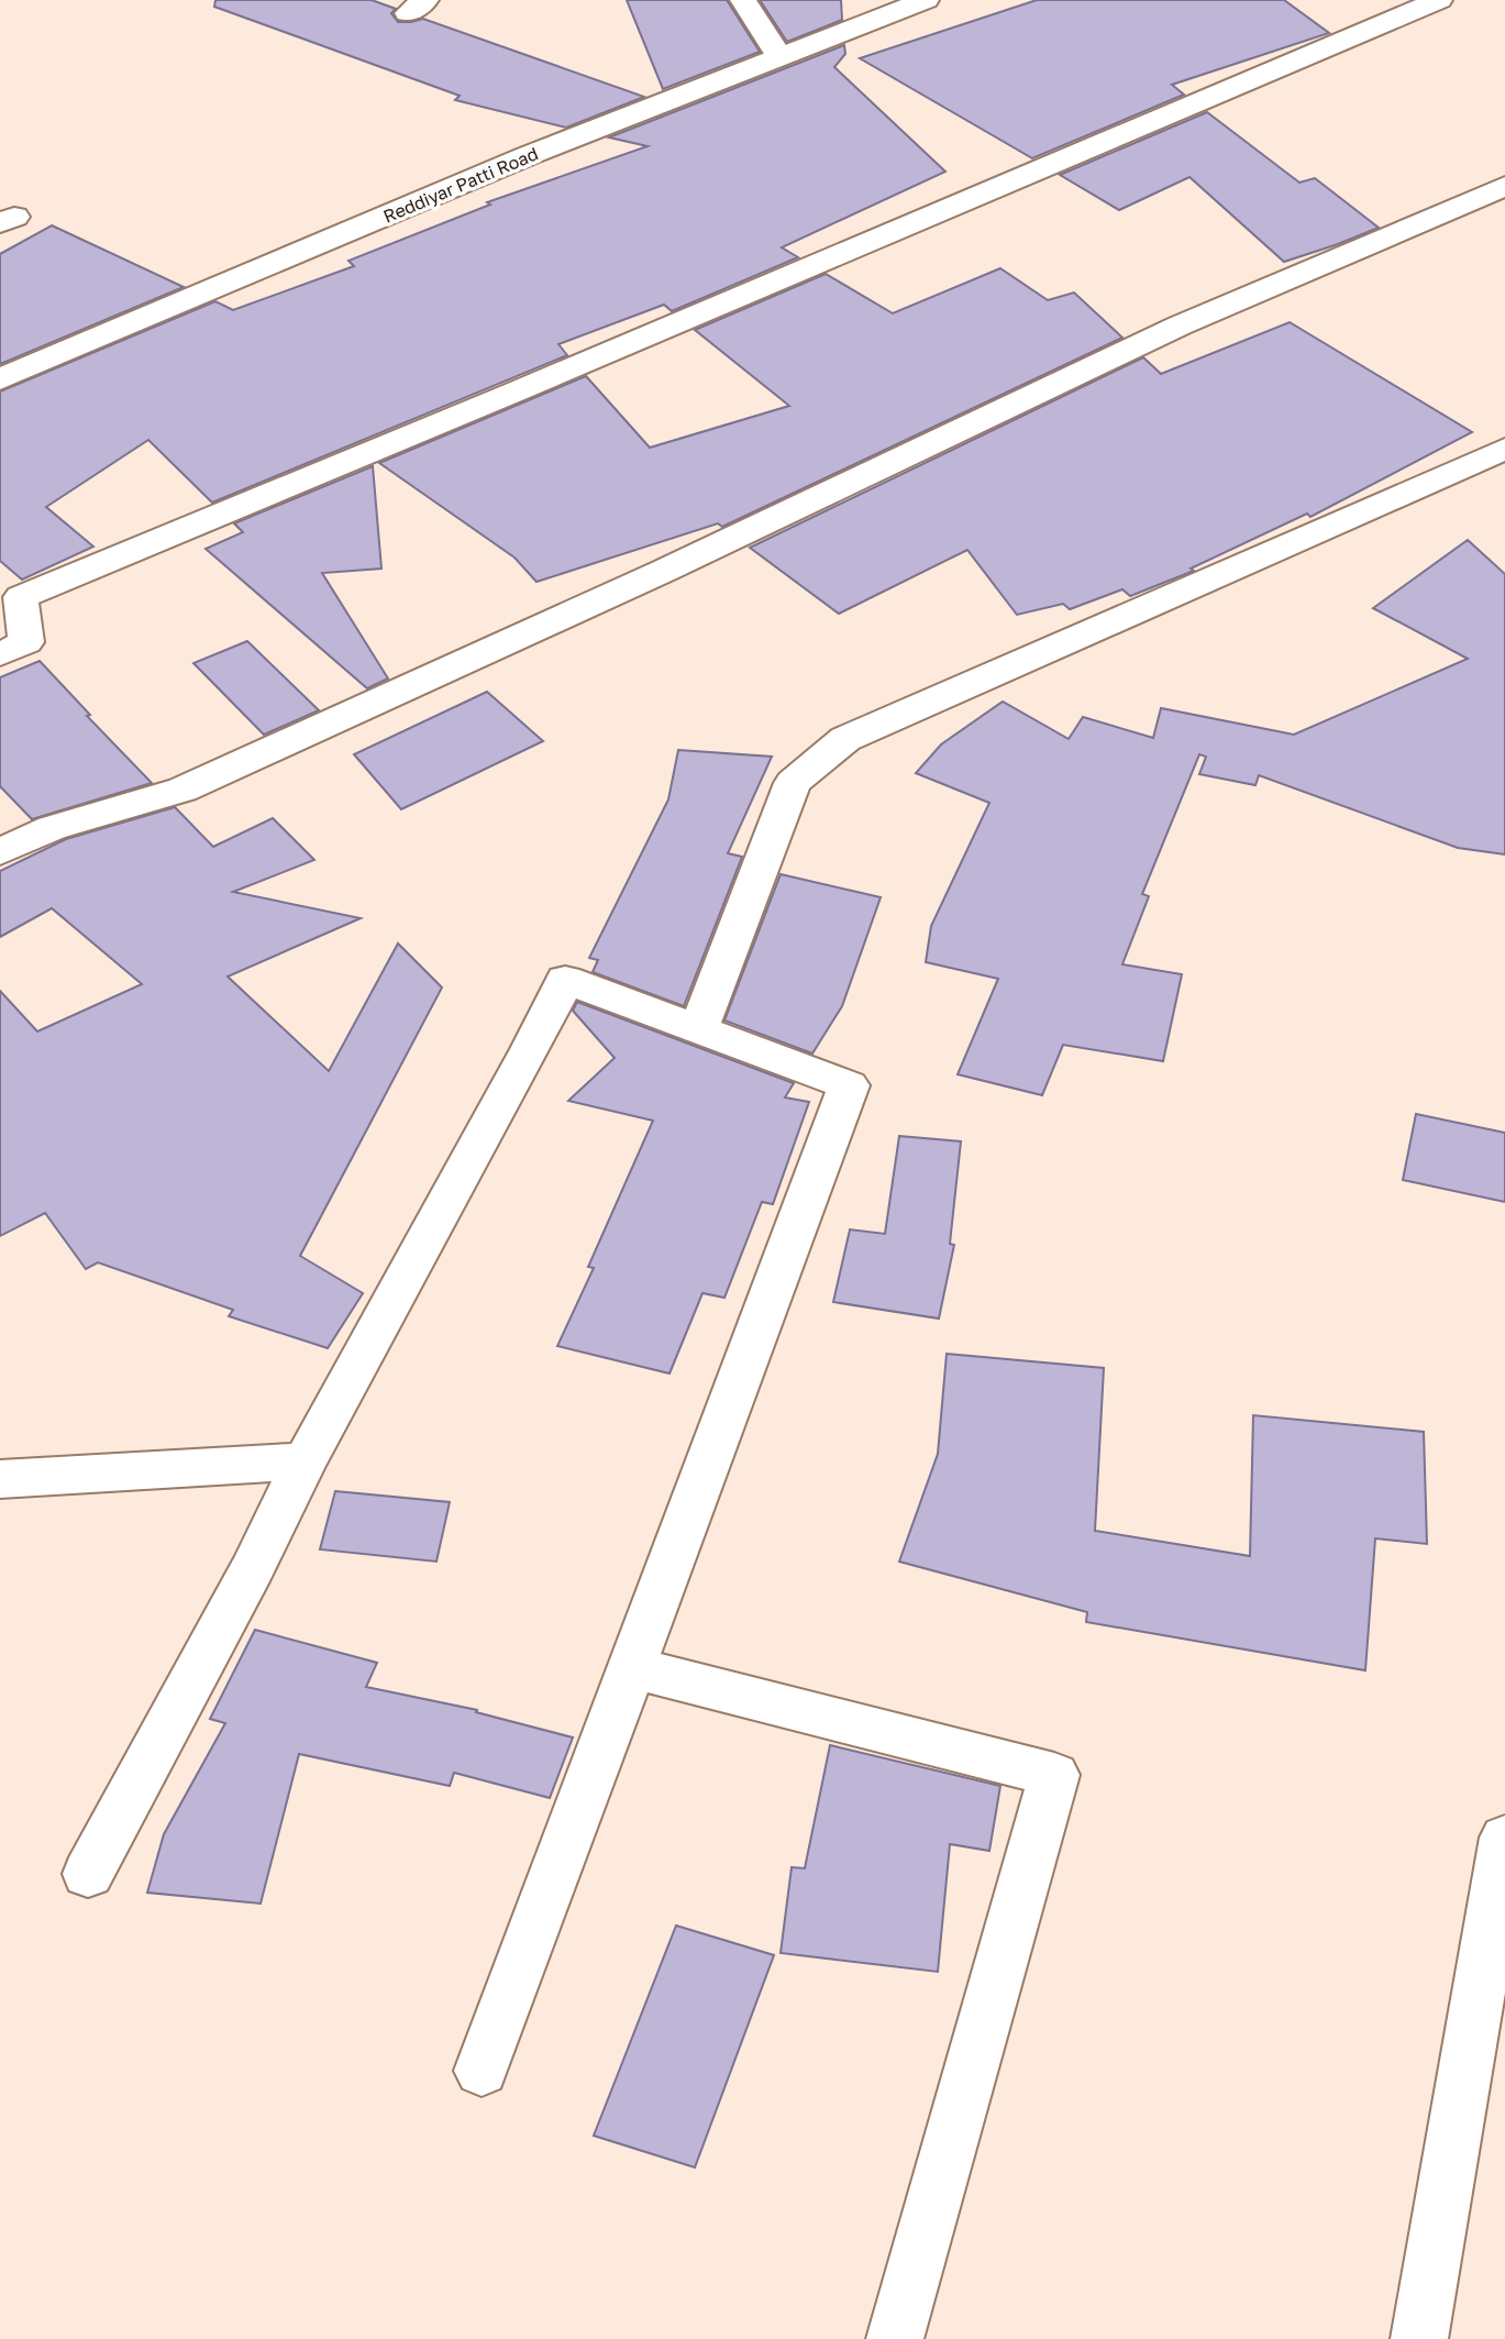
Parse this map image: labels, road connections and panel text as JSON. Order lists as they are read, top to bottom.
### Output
{
  "streets": {
    "street": ["Reddiyar Patti Road"]
  }
}
